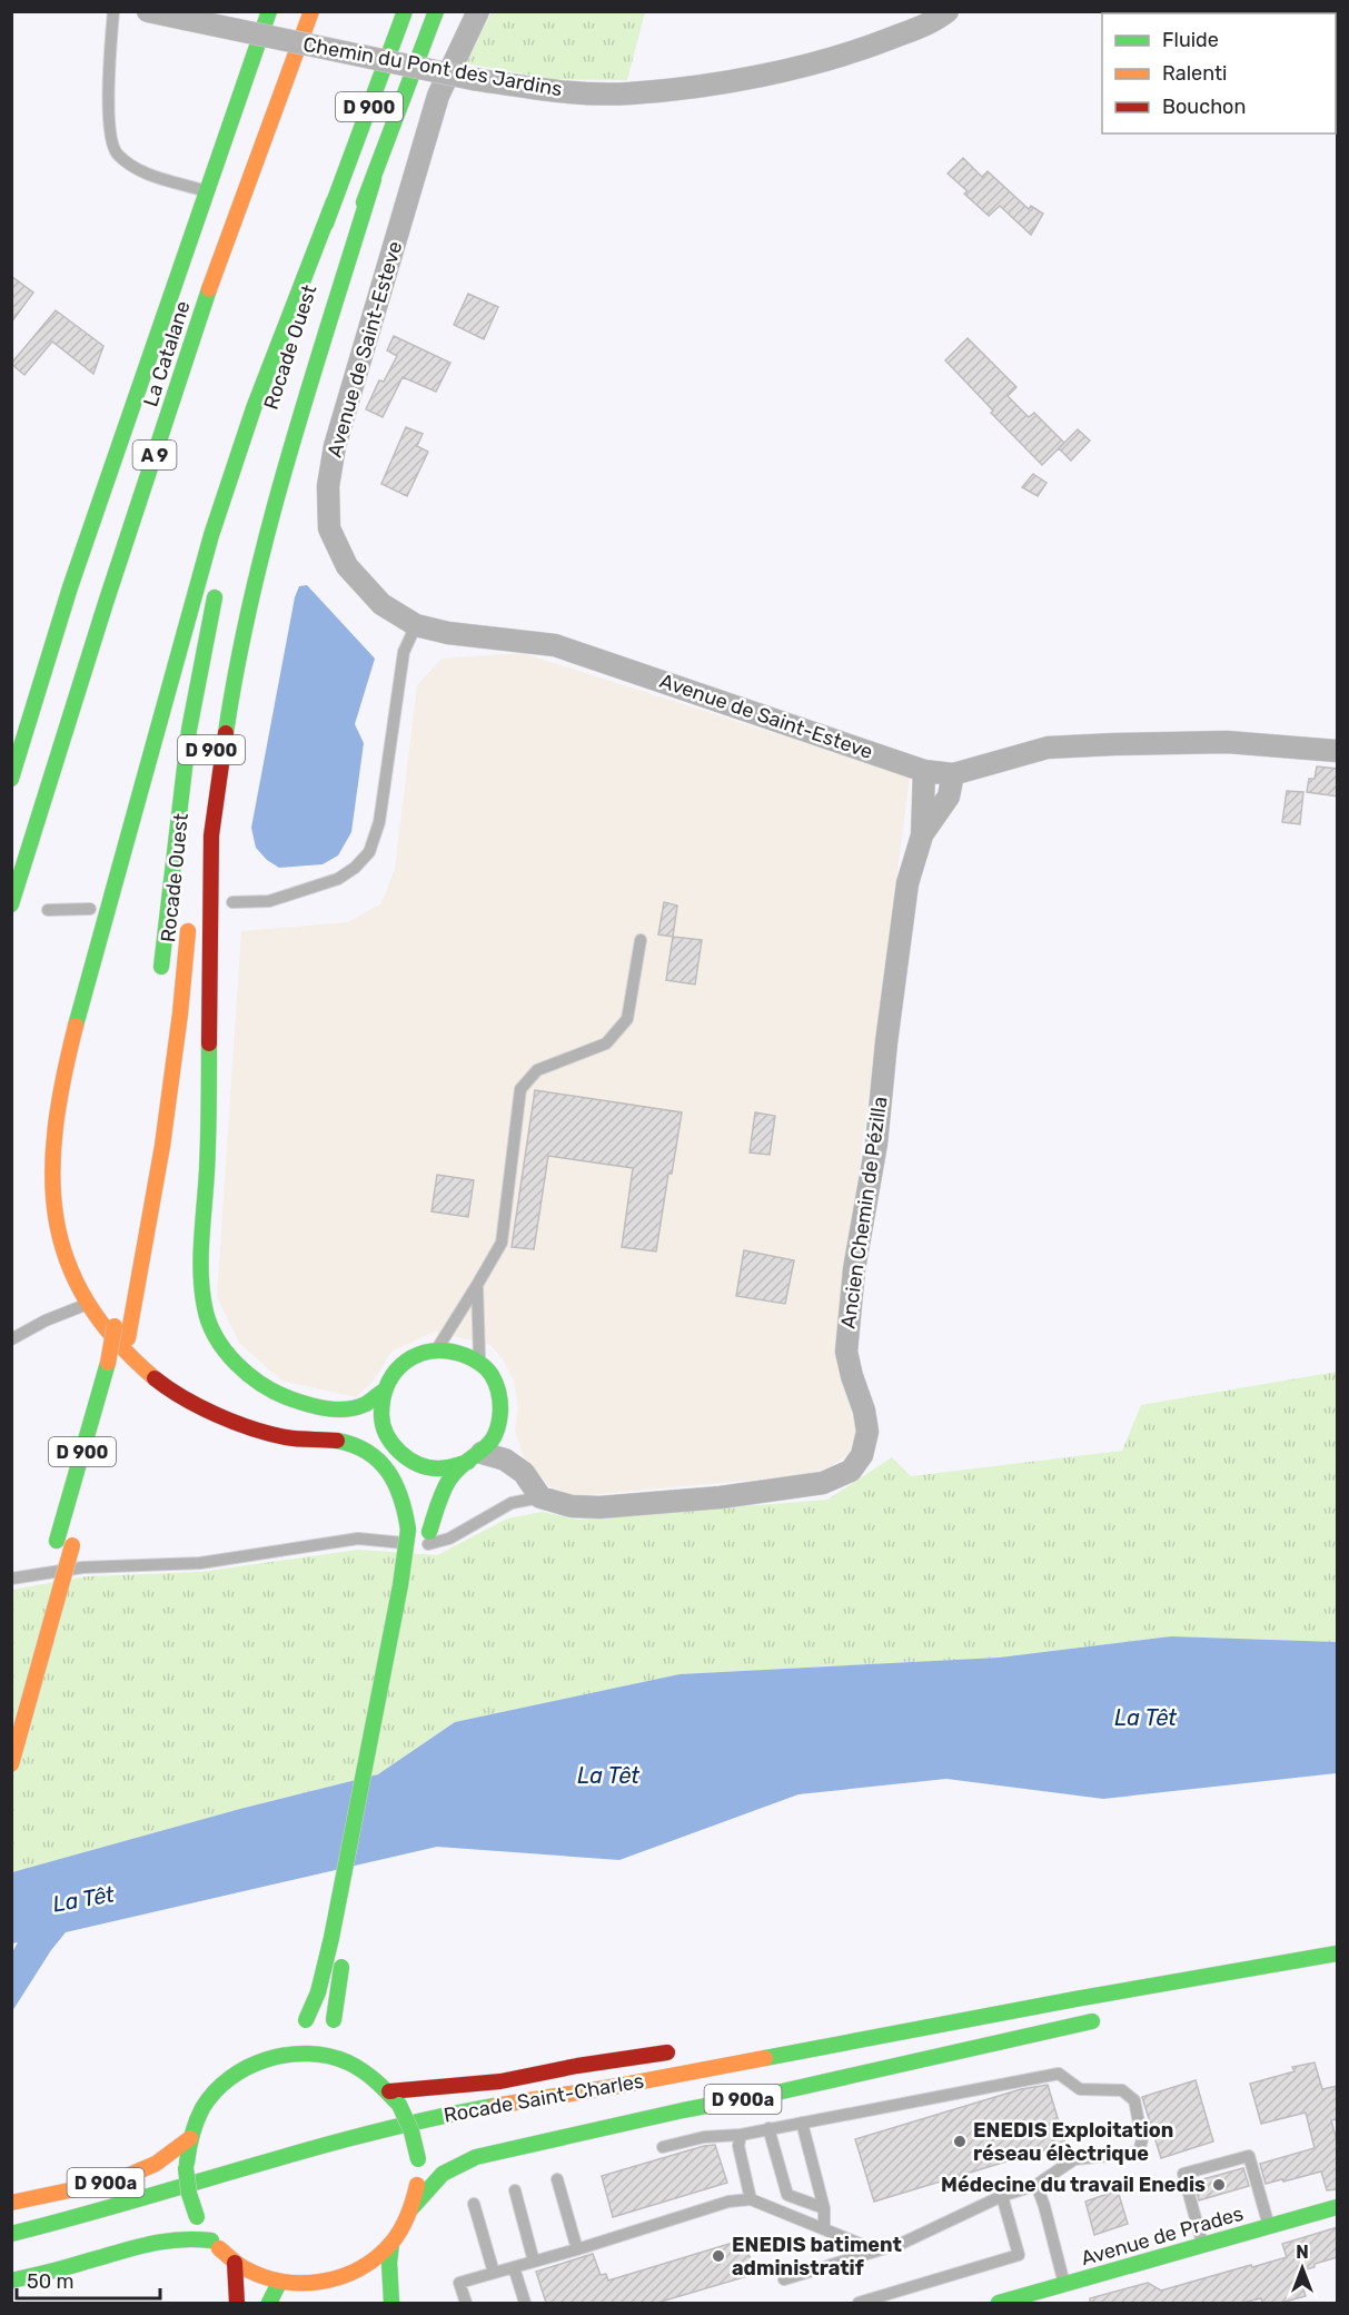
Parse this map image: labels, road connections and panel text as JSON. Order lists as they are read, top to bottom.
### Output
{
  "streets": {
    "main road": [
      "D 900",
      "Rocade Ouest",
      "La Catalane",
      "A 9",
      "Rocade Saint-Charles",
      "D 900a",
      "Avenue de Prades"
    ],
    "street": ["Chemin du Pont des Jardins", "Avenue de Saint-Esteve", "Ancien Chemin de Pézilla"]
  },
  "crossings": [
    ["Avenue de Saint-Esteve", "Ancien Chemin de Pézilla"],
    ["Rocade Saint-Charles", "D 900a"]
  ],
  "water": ["La Têt"],
  "places": ["ENEDIS Exploitation réseau élèctrique", "Médecine du travail Enedis", "ENEDIS batiment administratif"],
  "legend": ["Fluide", "Ralenti", "Bouchon"],
  "scale_bar": "50 m",
  "north": "top"
}
